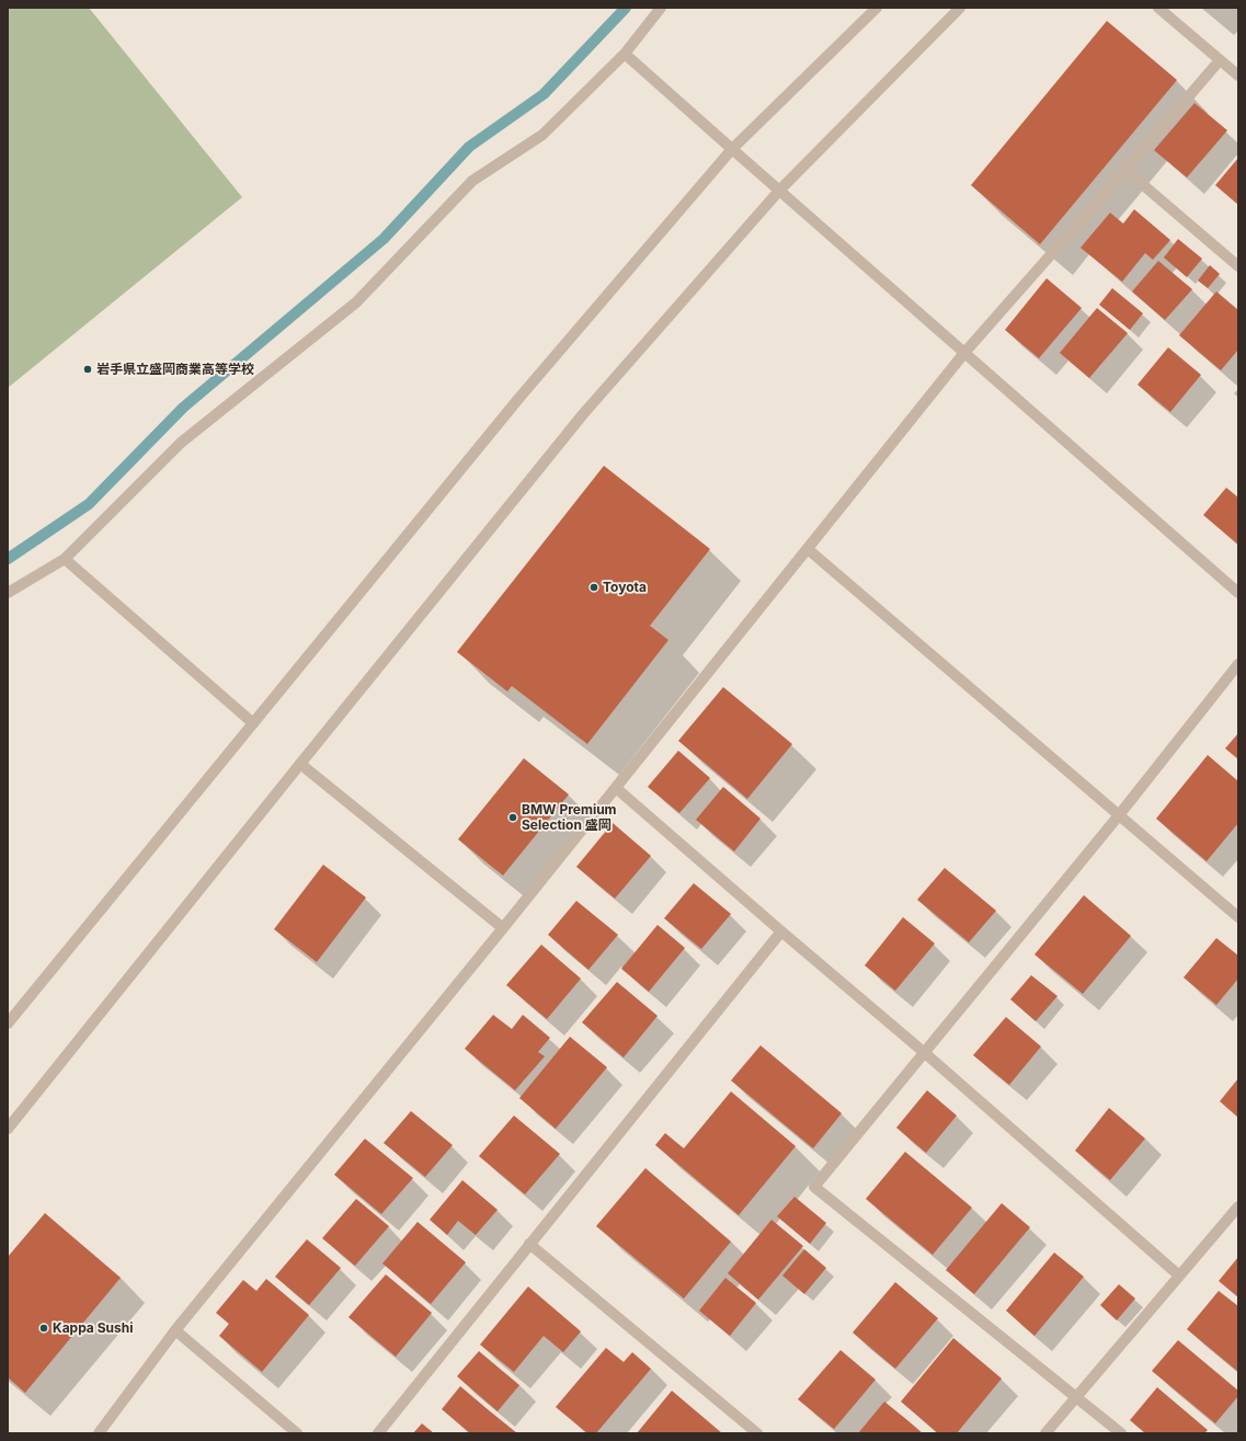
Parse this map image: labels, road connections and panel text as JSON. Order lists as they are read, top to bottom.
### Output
{
  "places": [
    "岩手県立盛岡商業高等学校",
    "Toyota",
    "BMW Premium Selection 盛岡",
    "Kappa Sushi"
  ]
}
